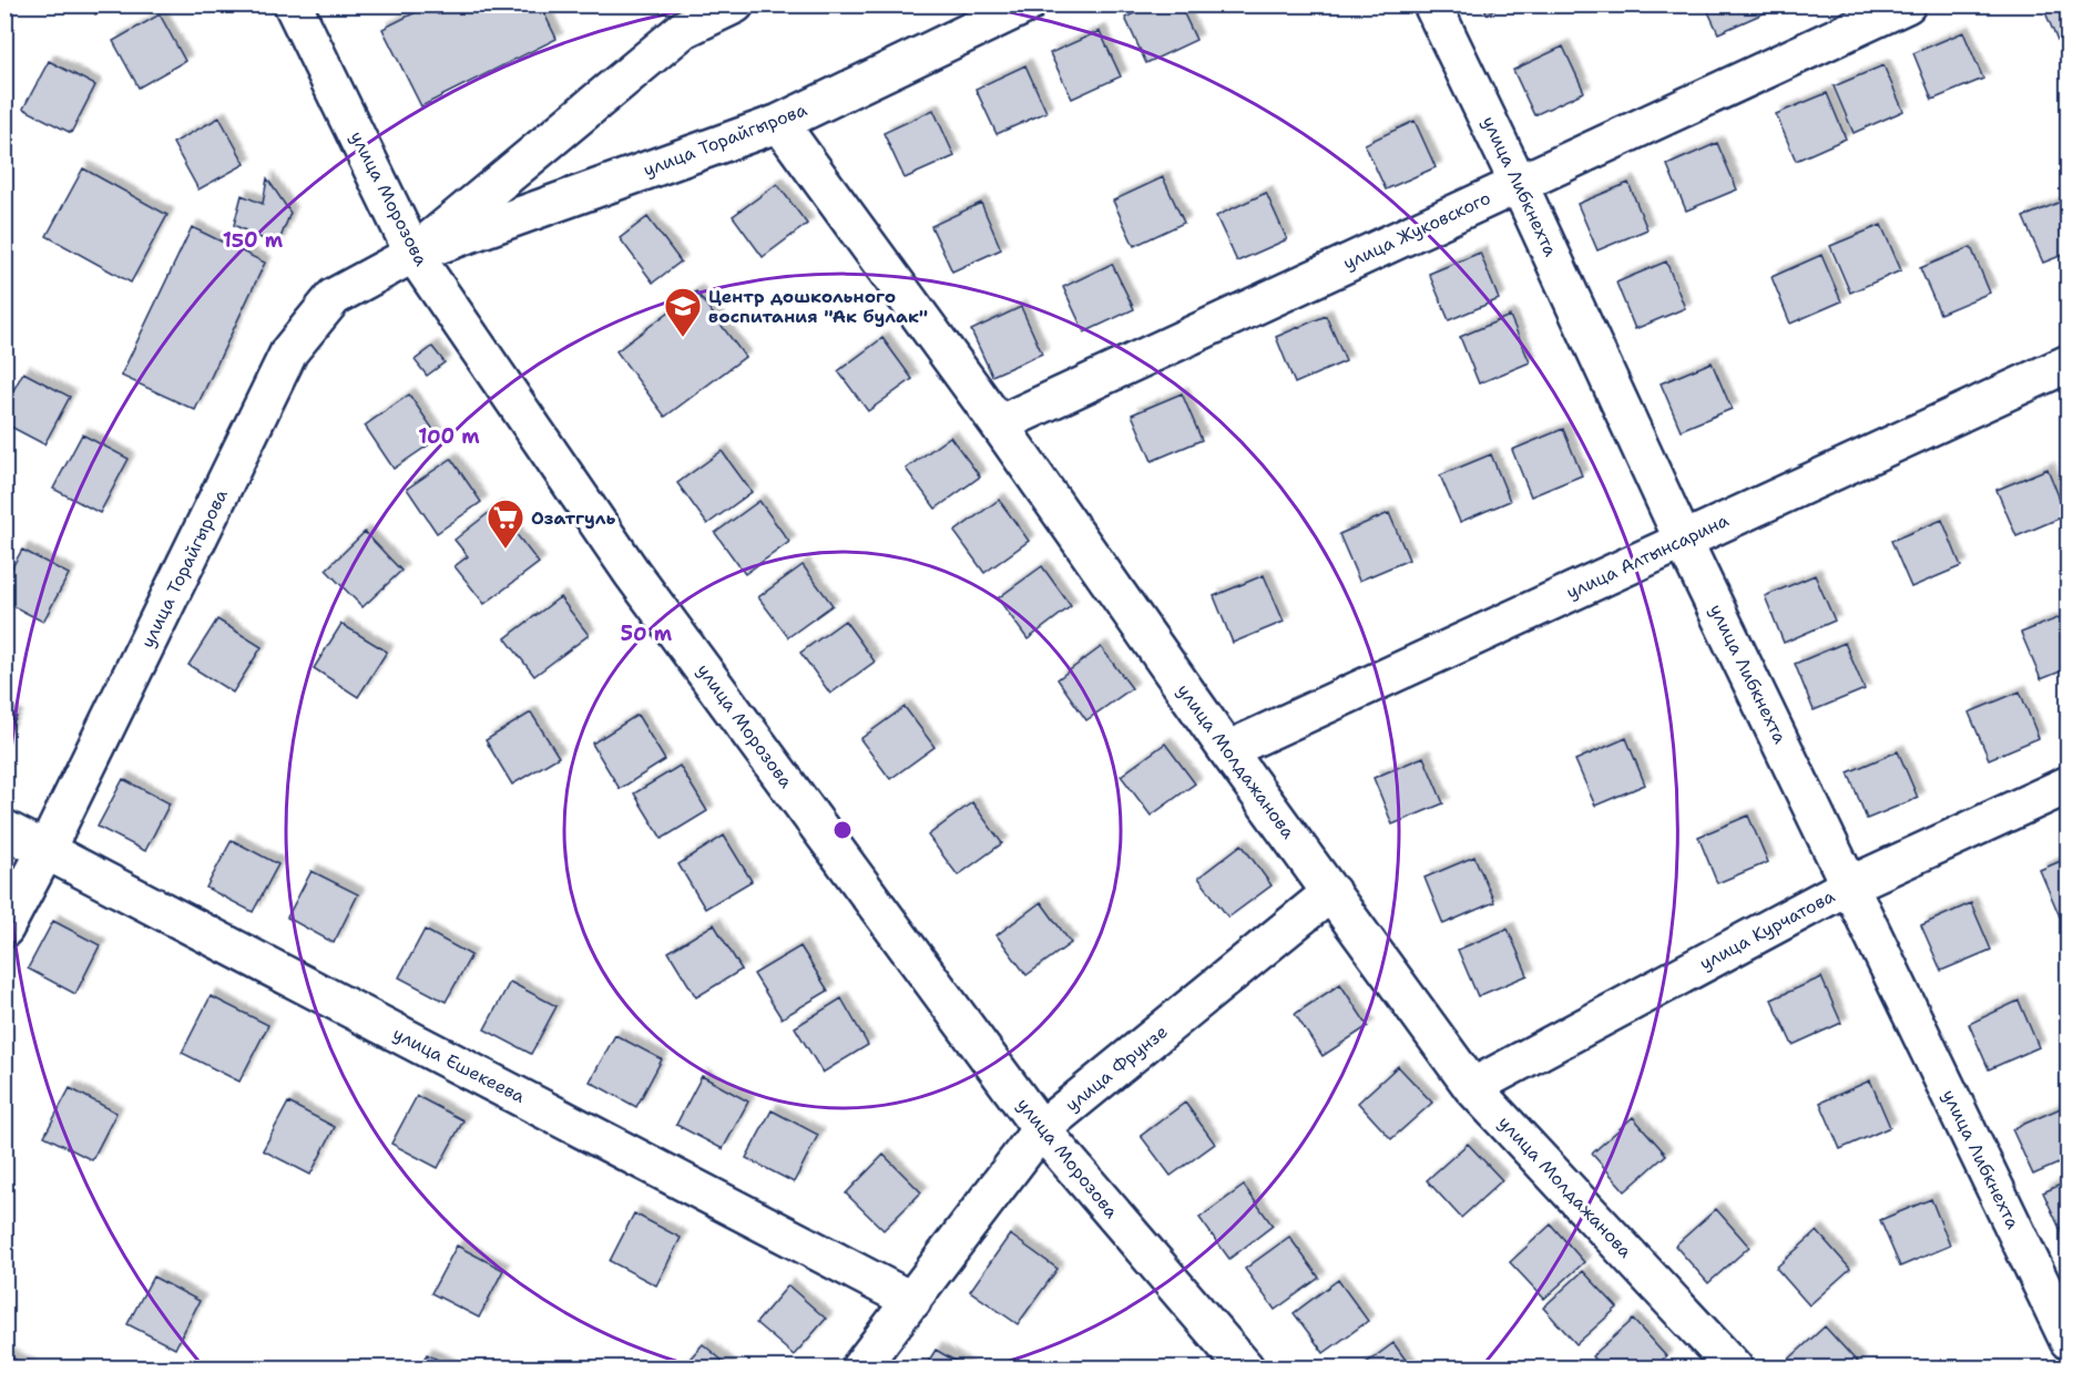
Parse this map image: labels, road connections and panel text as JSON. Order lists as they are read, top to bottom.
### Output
{
  "streets": {
    "street": [
      "улица Торайгырова",
      "улица Либкнехта",
      "улица Морозова",
      "улица Жуковского",
      "улица Алтынсарина",
      "улица Молдажанова",
      "улица Курчатова",
      "улица Ешекеева",
      "улица Фрунзе"
    ]
  },
  "crossings": [
    ["улица Торайгырова", "улица Морозова"],
    ["улица Торайгырова", "улица Молдажанова"],
    ["улица Торайгырова", "улица Ешекеева"],
    ["улица Либкнехта", "улица Жуковского"],
    ["улица Либкнехта", "улица Алтынсарина"],
    ["улица Либкнехта", "улица Курчатова"],
    ["улица Морозова", "улица Фрунзе"],
    ["улица Жуковского", "улица Молдажанова"],
    ["улица Алтынсарина", "улица Молдажанова"],
    ["улица Молдажанова", "улица Курчатова"],
    ["улица Молдажанова", "улица Фрунзе"],
    ["улица Ешекеева", "улица Фрунзе"]
  ],
  "places": {
    "school or university": ["Центр дошкольного воспитания \"Ак булак\""],
    "supermarket": ["Oзатгуль"]
  },
  "rings": ["150 m", "100 m", "50 m"]
}
